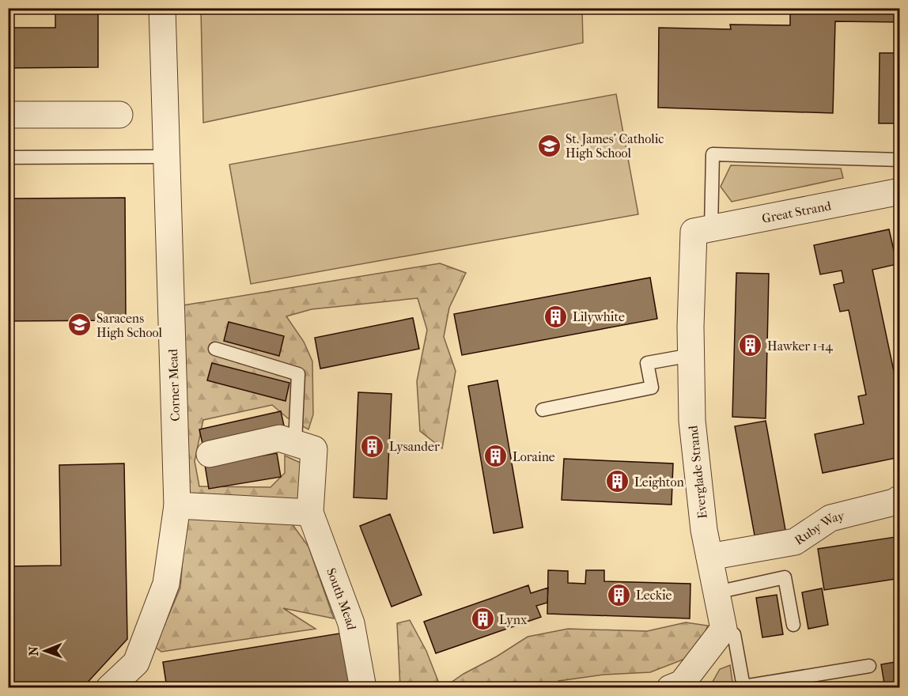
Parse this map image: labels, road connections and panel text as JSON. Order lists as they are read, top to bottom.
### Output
{
  "streets": {
    "street": [
      "Great Strand",
      "Corner Mead",
      "Everglade Strand",
      "Ruby Way",
      "South Mead"
    ]
  },
  "crossings": [
    ["Great Strand", "Everglade Strand"],
    ["Everglade Strand", "Ruby Way"]
  ],
  "places": {
    "school or university": ["St. James' Catholic High School", "Saracens High School"],
    "building": [
      "Lilywhite",
      "Hawker 1-14",
      "Lysander",
      "Loraine",
      "Leighton",
      "Leckie",
      "Lynx"
    ]
  },
  "north": "left"
}
